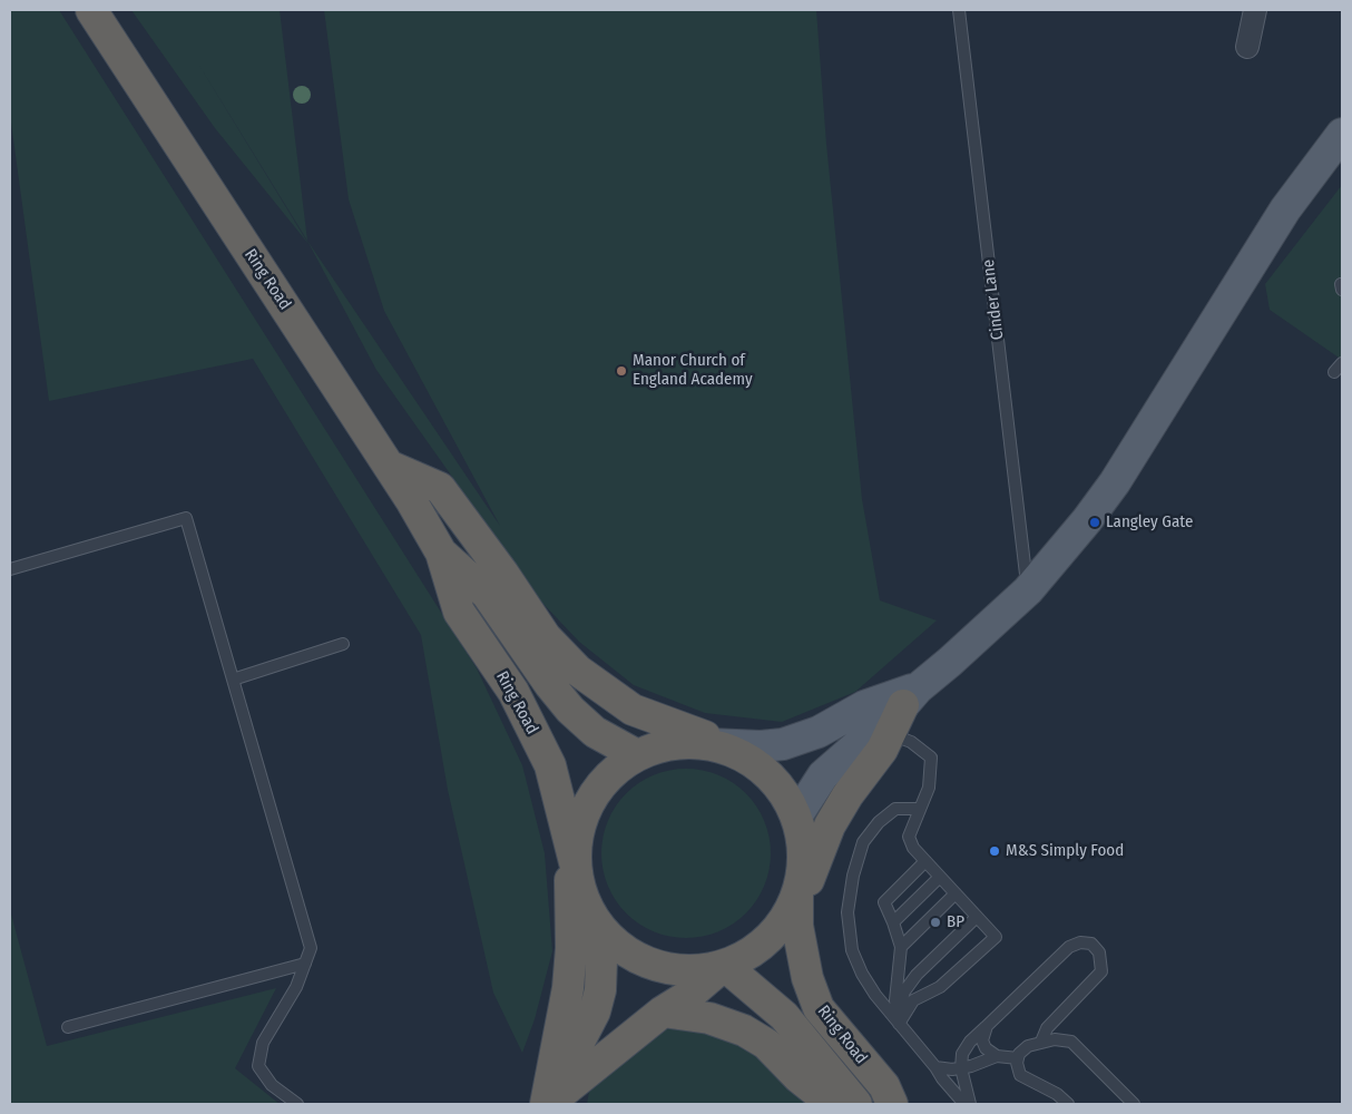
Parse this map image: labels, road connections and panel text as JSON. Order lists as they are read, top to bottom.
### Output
{
  "streets": {
    "highway": ["Ring Road"],
    "lane": ["Cinder Lane"]
  },
  "places": [
    "Manor Church of England Academy",
    "Langley Gate",
    "M&S Simply Food",
    "BP"
  ]
}
